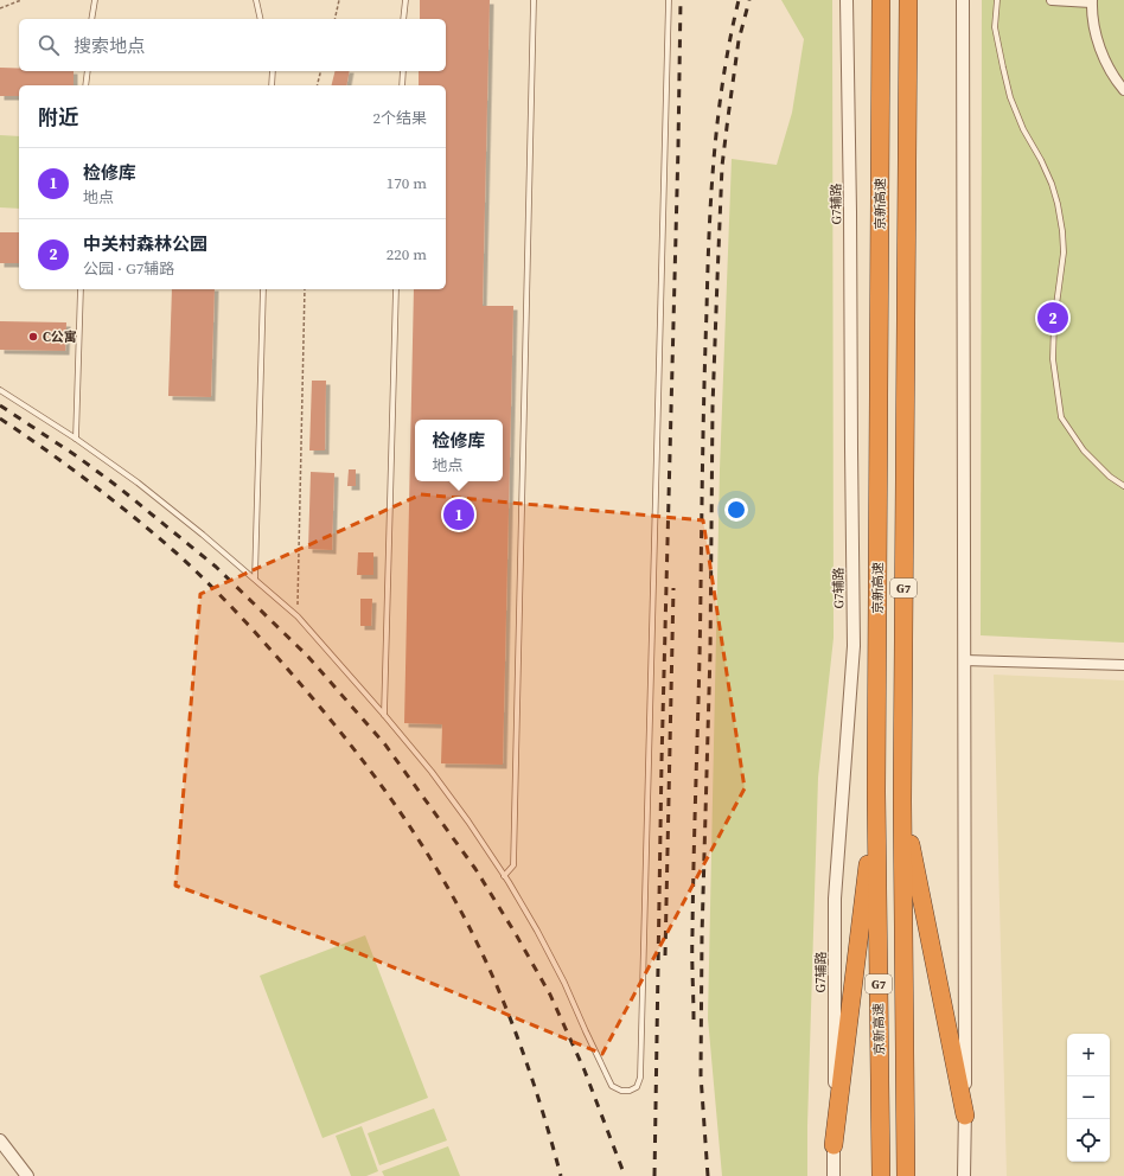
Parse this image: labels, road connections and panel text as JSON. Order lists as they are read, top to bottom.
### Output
{
  "streets": {
    "highway": ["京新高速", "G7"],
    "street": ["G7辅路"]
  },
  "places": ["C公寓"],
  "page": {
    "search": "搜索地点",
    "heading": ["附近", "2个结果"],
    "list": [
      {
        "mark": "1",
        "name": "检修库",
        "note": "地点",
        "value": "170 m"
      },
      {
        "mark": "2",
        "name": "中关村森林公园",
        "note": "公园 · G7辅路",
        "value": "220 m"
      }
    ],
    "pins": ["2", "1"],
    "popup": ["检修库", "地点"],
    "map_buttons": ["+", "−"]
  }
}
